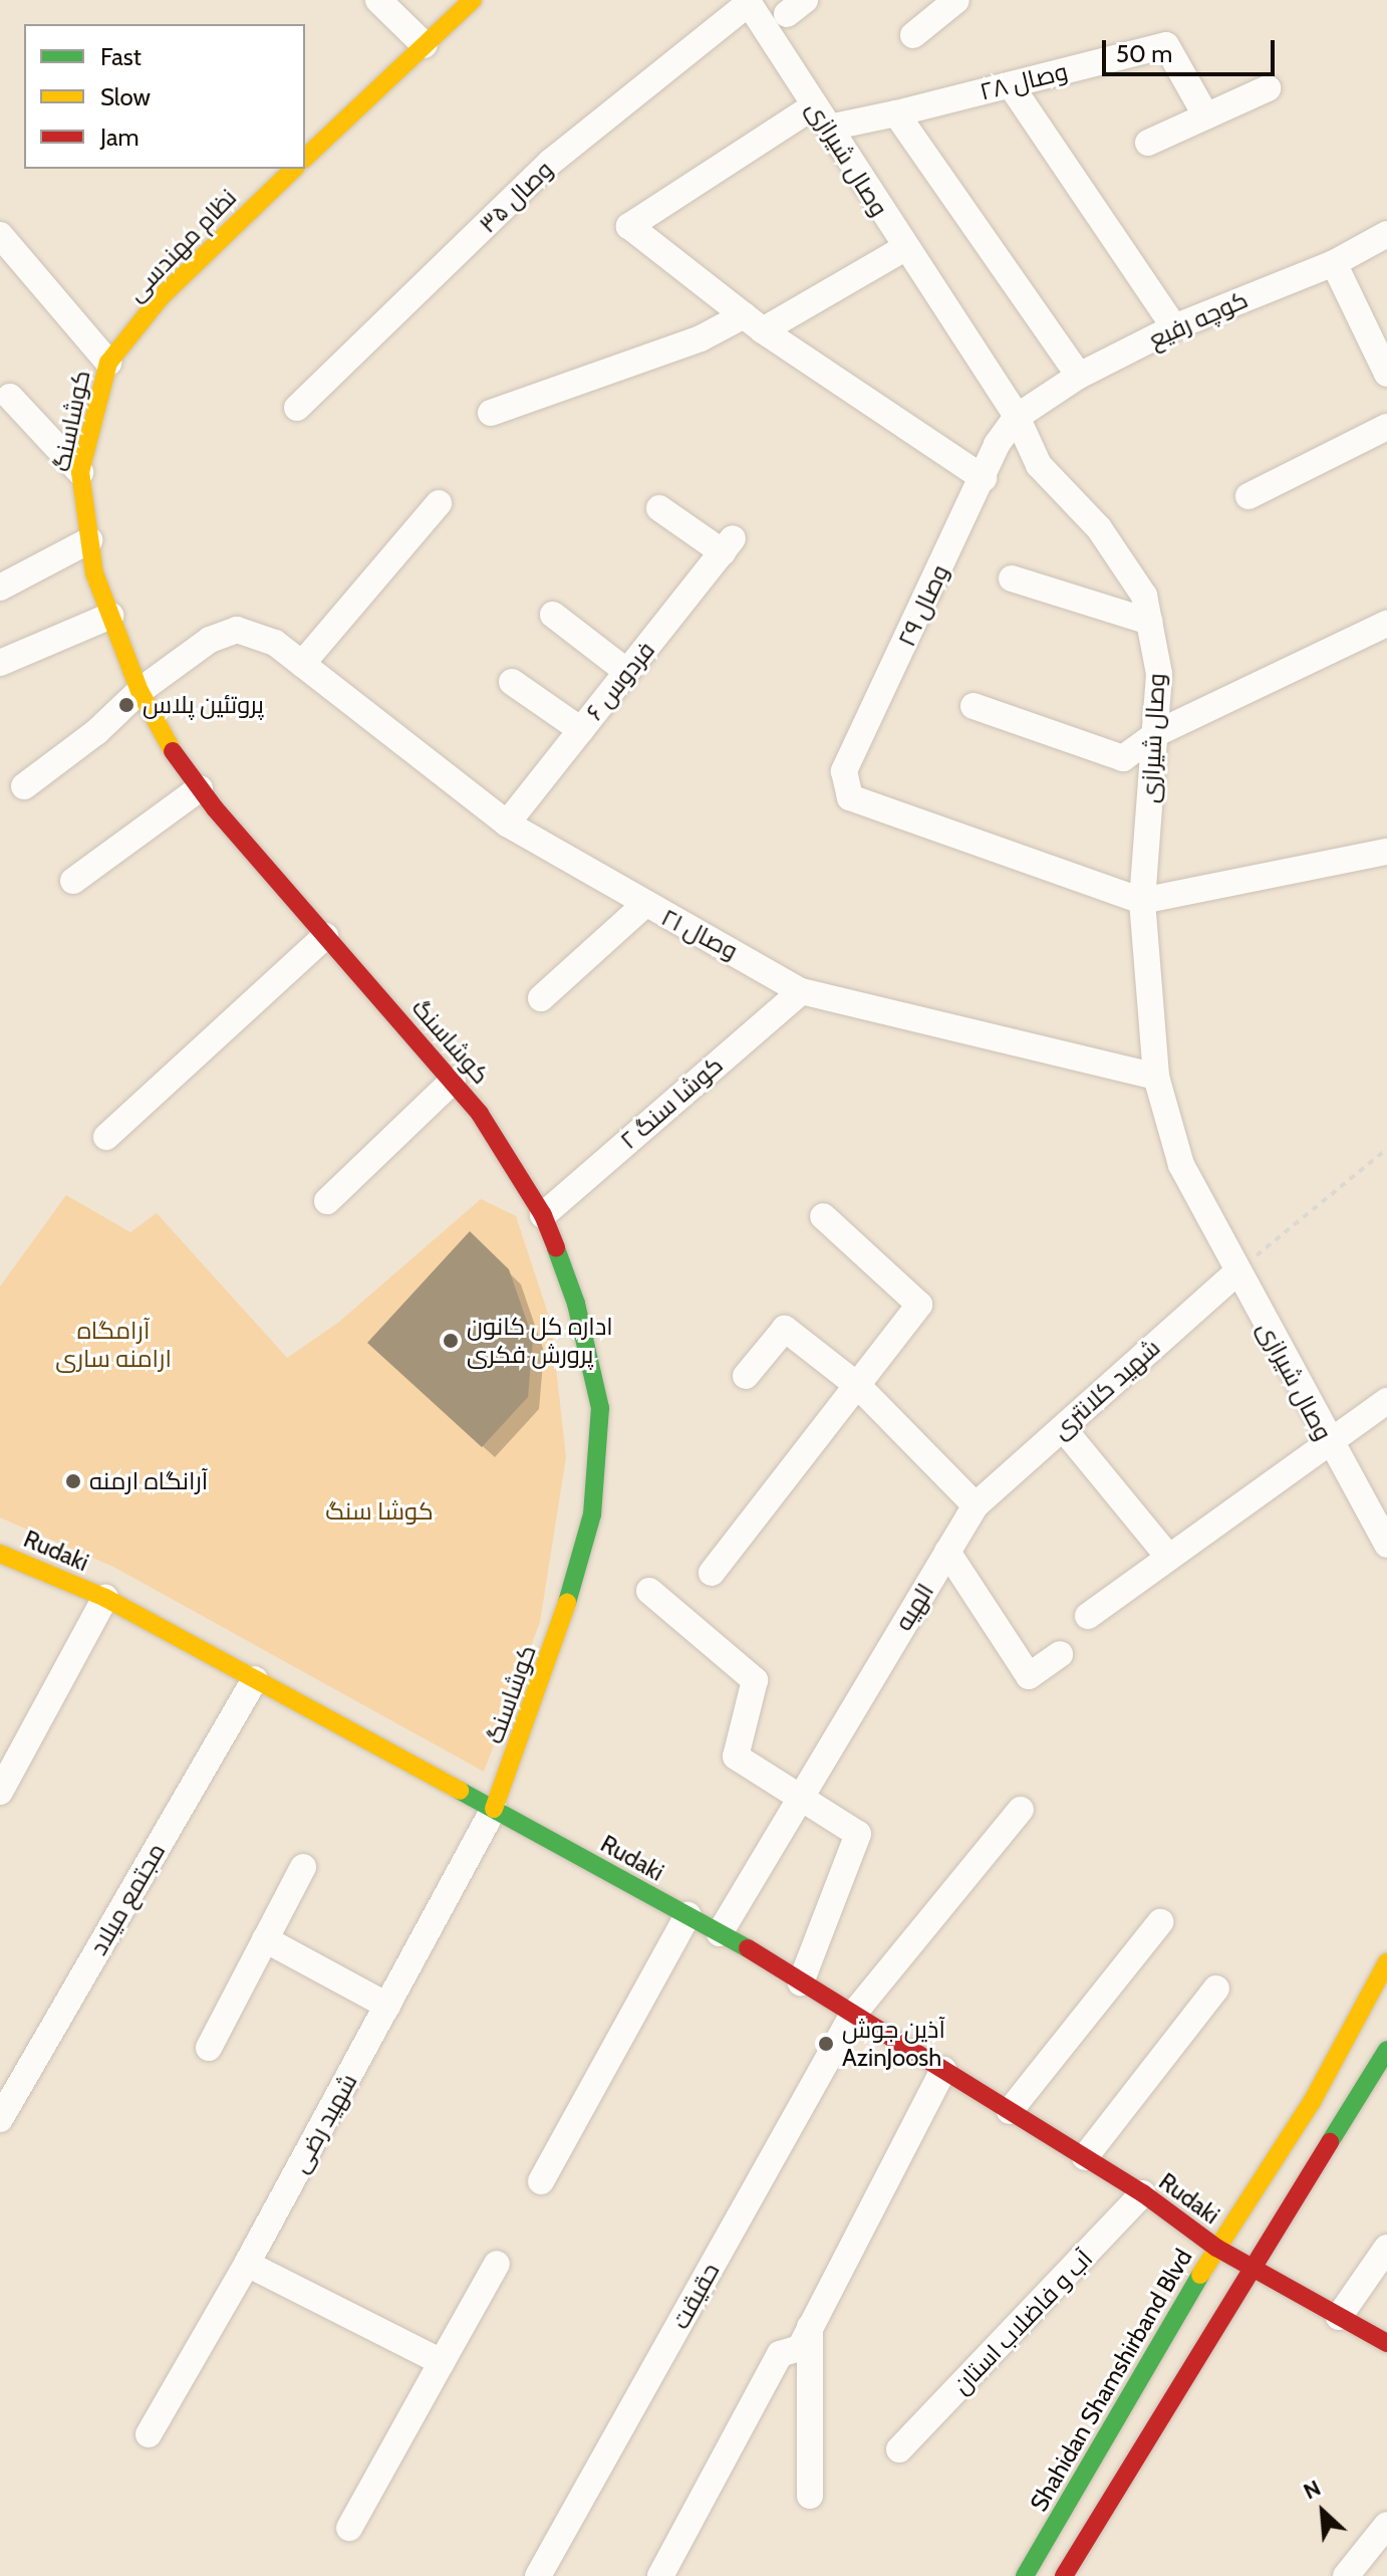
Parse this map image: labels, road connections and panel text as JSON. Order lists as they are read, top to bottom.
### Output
{
  "streets": {
    "main road": [
      "نظام مهندسی",
      "کوشاسنگ",
      "Rudaki",
      "Shahidan Shamshirband Blvd"
    ],
    "street": [
      "وصال ۲۸",
      "وصال شیرازی",
      "وصال ۳۵",
      "کوچه رفیع",
      "وصال ۲۹",
      "فردوس ۶",
      "وصال ۲۱",
      "کوشا سنگ ۲",
      "شهید کلانتری",
      "الهیه",
      "مجتمع میلاد",
      "شهید رضی",
      "حقیقت",
      "آب و فاضلاب استان"
    ]
  },
  "crossings": [
    ["وصال ۲۸", "وصال شیرازی"],
    ["وصال شیرازی", "وصال ۳۵"],
    ["وصال شیرازی", "کوچه رفیع"],
    ["وصال شیرازی", "وصال ۲۹"],
    ["وصال شیرازی", "وصال ۲۱"],
    ["وصال شیرازی", "شهید کلانتری"],
    ["نظام مهندسی", "کوشاسنگ"],
    ["کوچه رفیع", "وصال ۲۹"],
    ["کوشاسنگ", "وصال ۲۱"],
    ["کوشاسنگ", "کوشا سنگ ۲"],
    ["کوشاسنگ", "Rudaki"],
    ["کوشاسنگ", "شهید رضی"],
    ["فردوس ۶", "وصال ۲۱"],
    ["وصال ۲۱", "کوشا سنگ ۲"],
    ["شهید کلانتری", "الهیه"],
    ["Rudaki", "الهیه"],
    ["Rudaki", "مجتمع میلاد"],
    ["Rudaki", "شهید رضی"],
    ["Rudaki", "حقیقت"],
    ["Rudaki", "آب و فاضلاب استان"],
    ["Rudaki", "Shahidan Shamshirband Blvd"]
  ],
  "parks": ["آرامگاه ارامنه ساری", "کوشا سنگ"],
  "places": [
    "پروتئین پلاس",
    "اداره کل کانون پرورش فکری",
    "آرانگاه ارمنه",
    "آذین جوش AzinJoosh"
  ],
  "legend": ["Fast", "Slow", "Jam"],
  "scale_bar": "50 m",
  "north": "top left"
}
